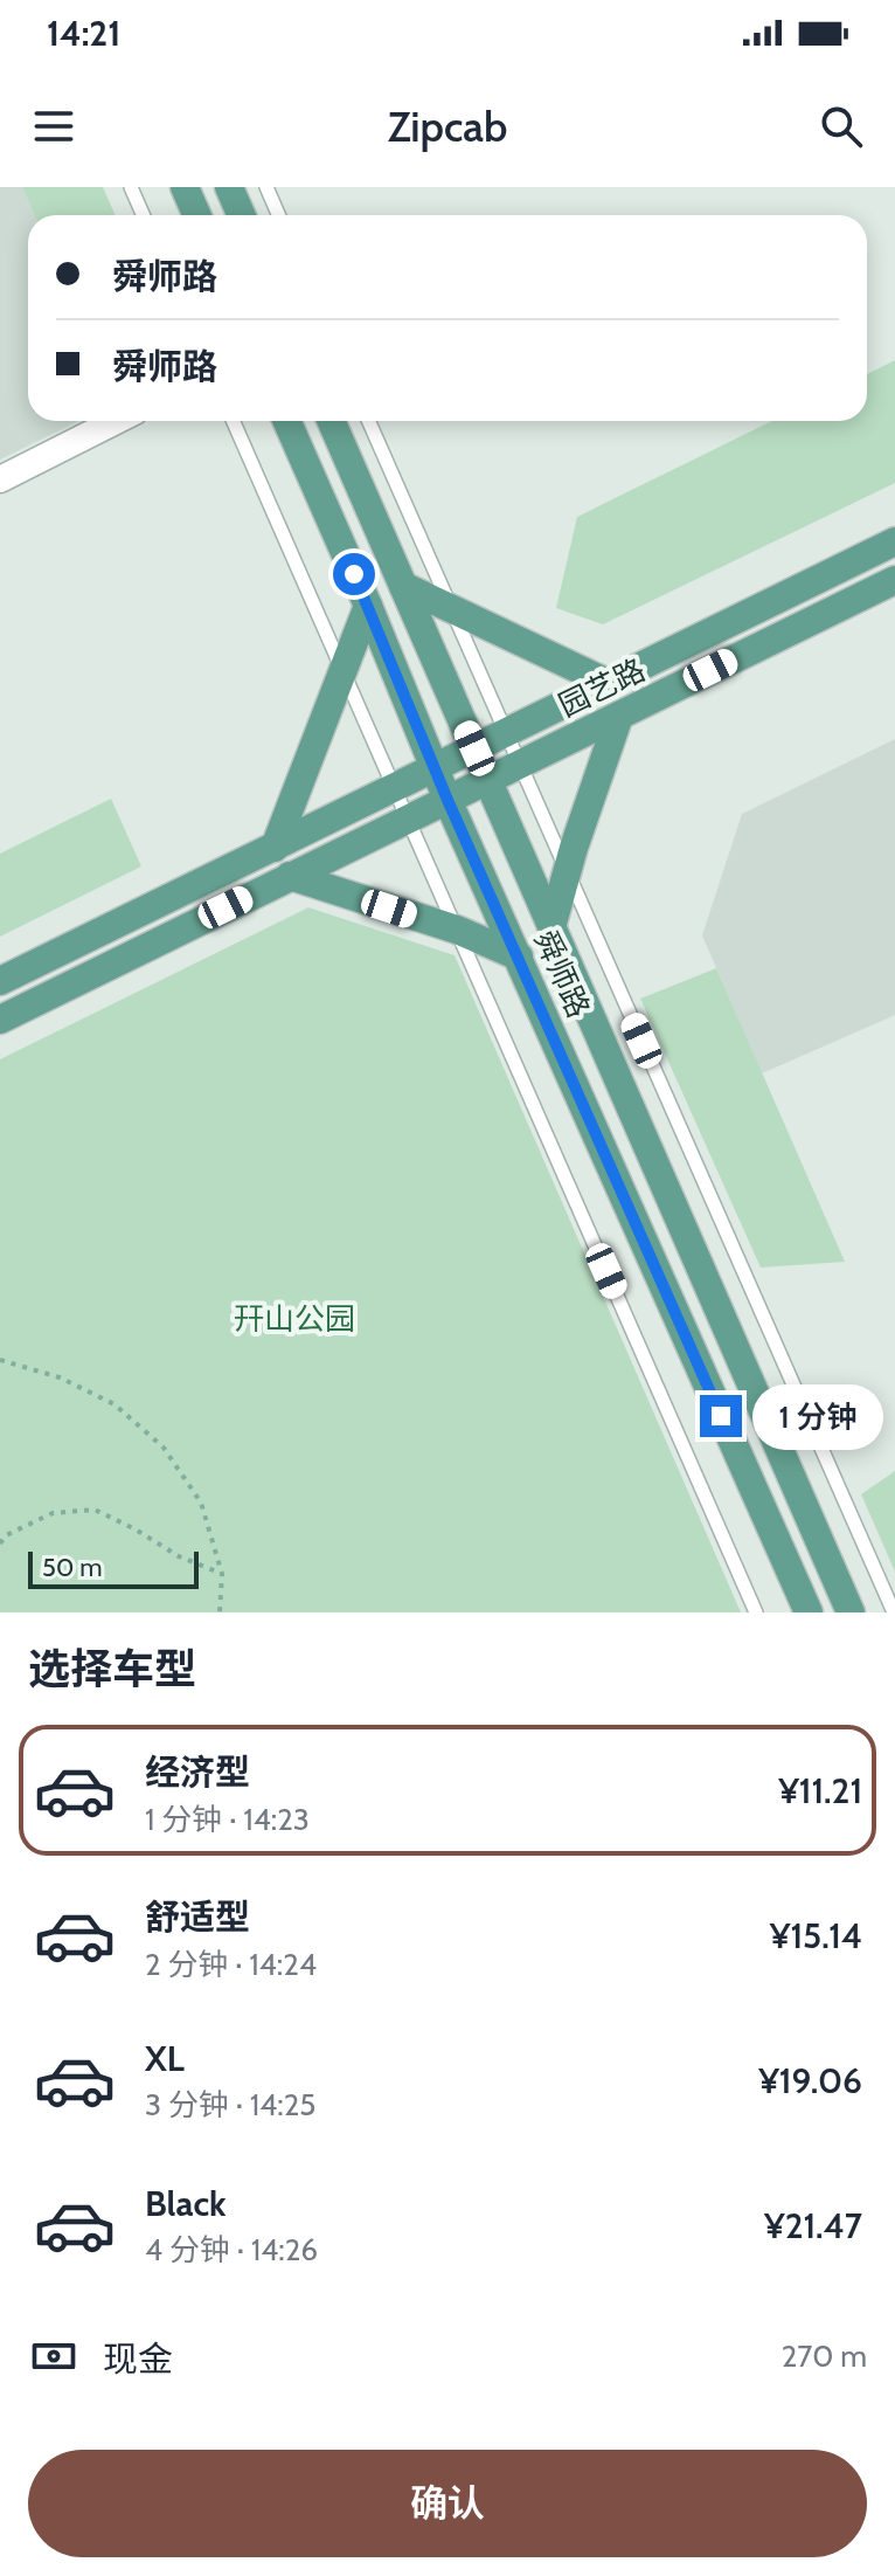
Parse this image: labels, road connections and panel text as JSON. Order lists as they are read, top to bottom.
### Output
{
  "streets": {
    "main road": ["园艺路", "舜师路"]
  },
  "crossings": [
    ["园艺路", "舜师路"]
  ],
  "parks": ["幵山公园"],
  "scale_bar": "50 m",
  "page": {
    "status": "14:21",
    "header": "Zipcab",
    "banner": ["舜师路", "舜师路"],
    "bubble": "1 分钟",
    "scale": "50 m",
    "heading": "选择车型",
    "list": [
      {
        "name": "经济型",
        "note": "1 分钟 · 14:23",
        "value": "¥11.21"
      },
      {
        "name": "舒适型",
        "note": "2 分钟 · 14:24",
        "value": "¥15.14"
      },
      {
        "name": "XL",
        "note": "3 分钟 · 14:25",
        "value": "¥19.06"
      },
      {
        "name": "Black",
        "note": "4 分钟 · 14:26",
        "value": "¥21.47"
      }
    ],
    "pay": ["现金", "270 m"],
    "buttons": "确认"
  }
}
